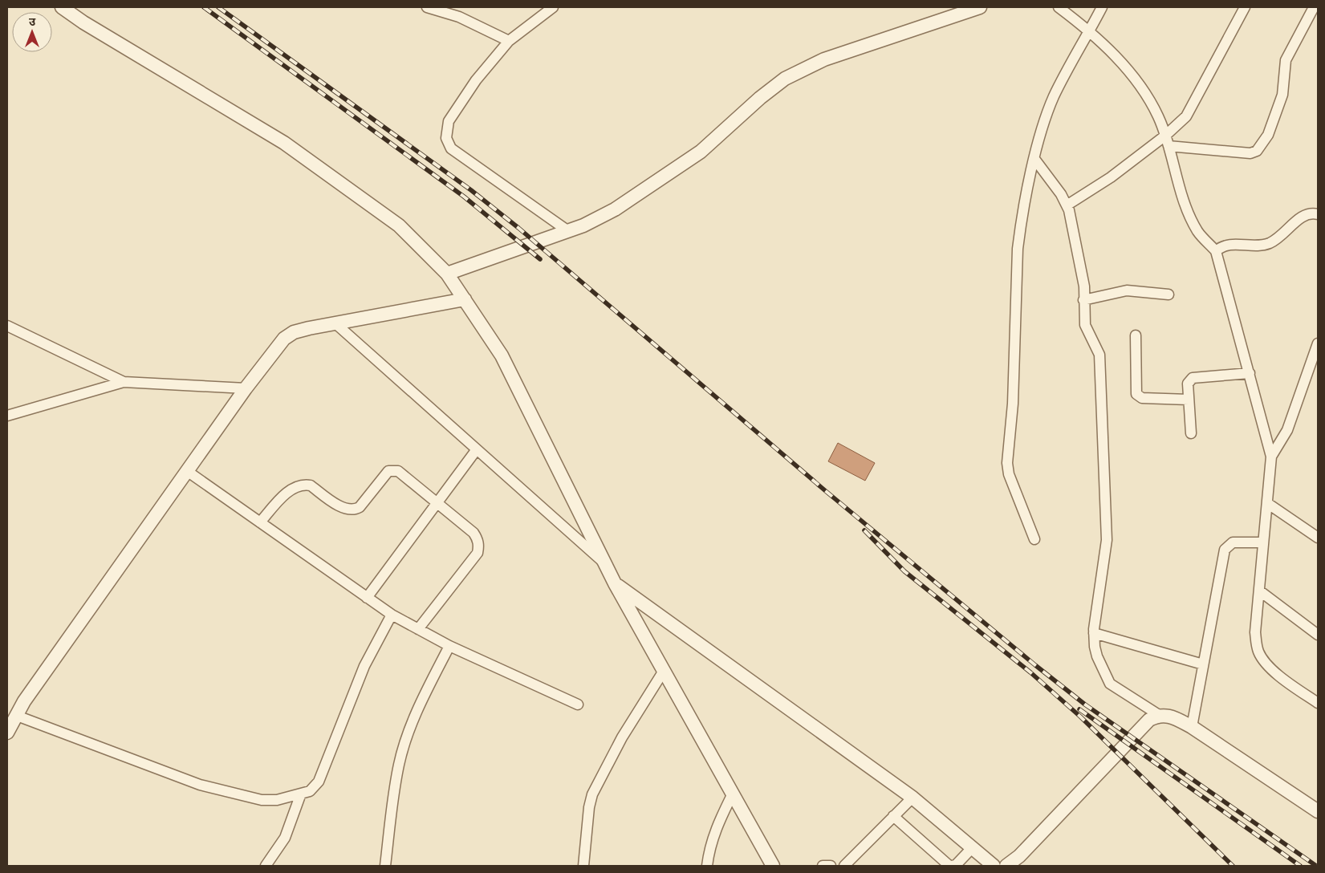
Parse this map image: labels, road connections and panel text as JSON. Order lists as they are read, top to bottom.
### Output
{
  "north": "top"
}
